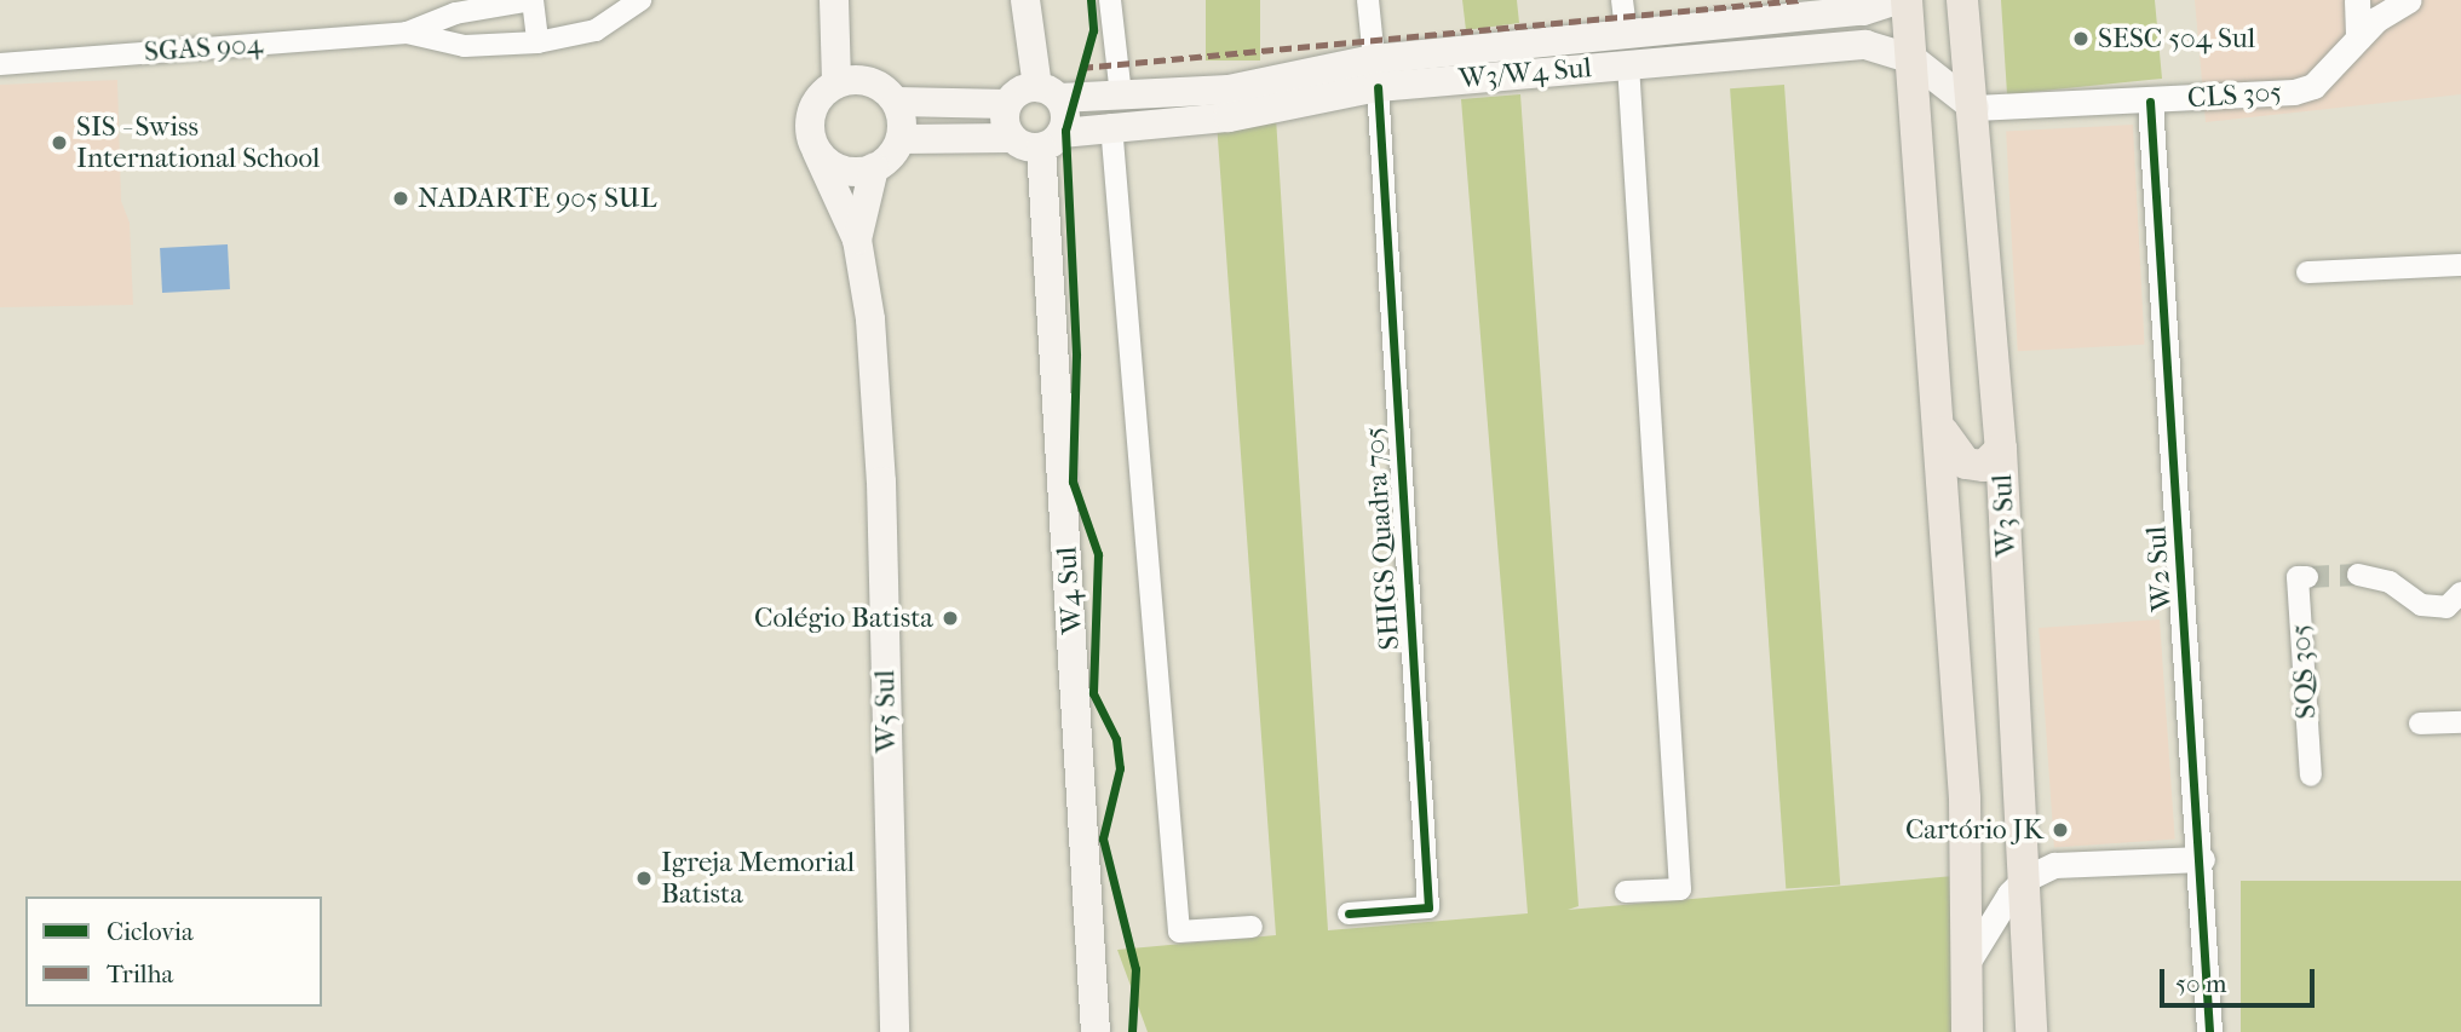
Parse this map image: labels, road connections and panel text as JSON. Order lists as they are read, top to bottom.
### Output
{
  "streets": {
    "main road": [
      "W3/W4 Sul",
      "W3 Sul",
      "W4 Sul",
      "W5 Sul"
    ],
    "street": [
      "SGAS 904",
      "CLS 305",
      "SHIGS Quadra 705",
      "W2 Sul",
      "SQS 305"
    ]
  },
  "crossings": [
    ["W3/W4 Sul", "CLS 305"],
    ["W3/W4 Sul", "W3 Sul"],
    ["W3/W4 Sul", "SHIGS Quadra 705"],
    ["W3/W4 Sul", "W4 Sul"],
    ["CLS 305", "W3 Sul"],
    ["CLS 305", "W2 Sul"]
  ],
  "places": [
    "SESC 504 Sul",
    "SIS - Swiss International School",
    "NADARTE 905 SUL",
    "Colégio Batista",
    "Cartório JK",
    "Igreja Memorial Batista"
  ],
  "legend": ["Ciclovia", "Trilha"],
  "scale_bar": "50 m"
}
